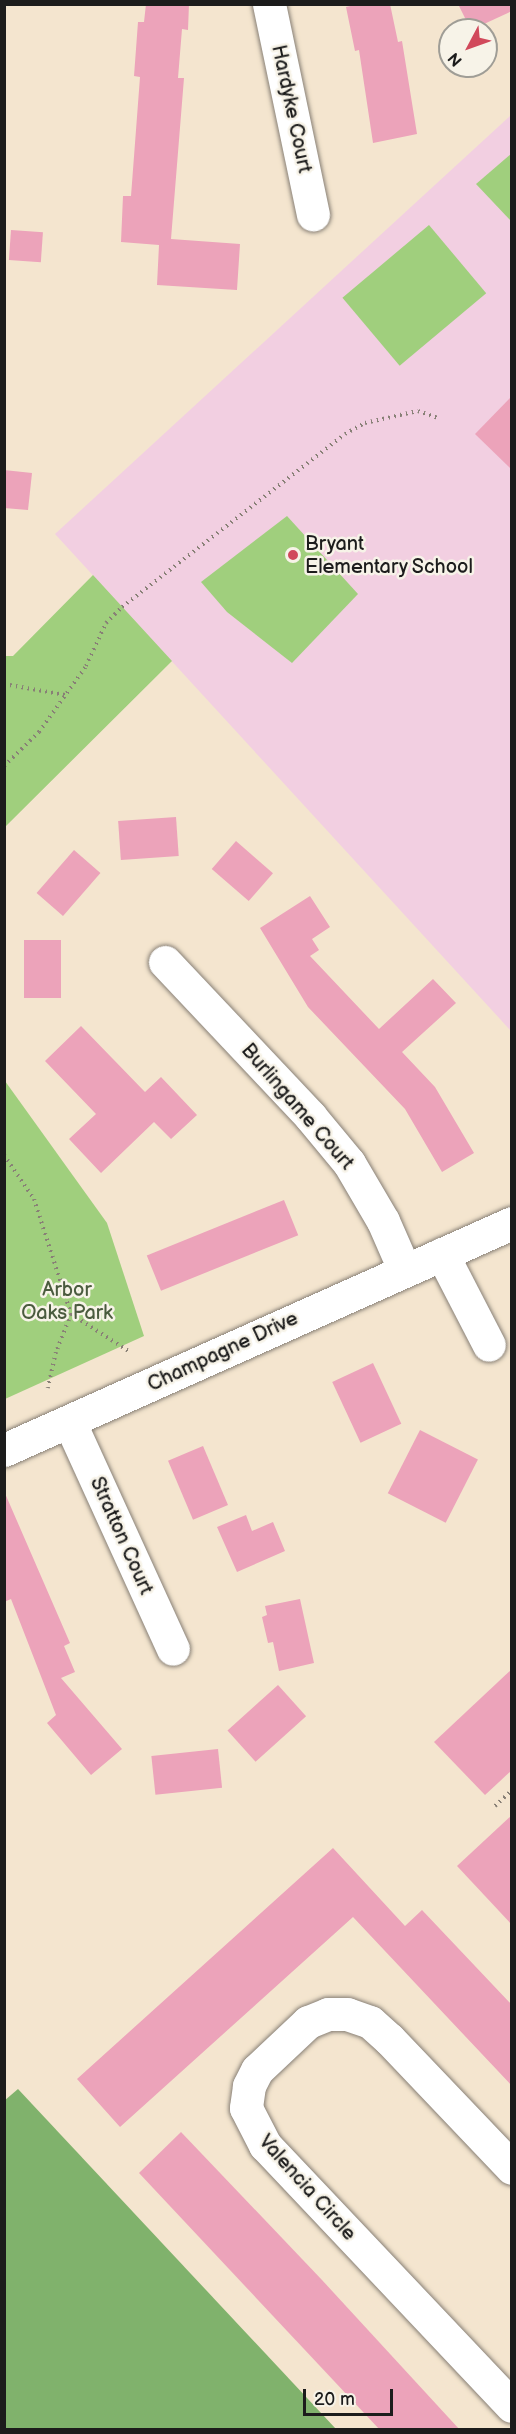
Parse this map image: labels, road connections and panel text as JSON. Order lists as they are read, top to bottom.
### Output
{
  "streets": {
    "street": [
      "Hardyke Court",
      "Burlingame Court",
      "Champagne Drive",
      "Stratton Court",
      "Valencia Circle"
    ]
  },
  "crossings": [
    ["Burlingame Court", "Champagne Drive"],
    ["Champagne Drive", "Stratton Court"]
  ],
  "parks": ["Arbor Oaks Park"],
  "places": ["Bryant Elementary School"],
  "scale_bar": "20 m",
  "north": "bottom left"
}
